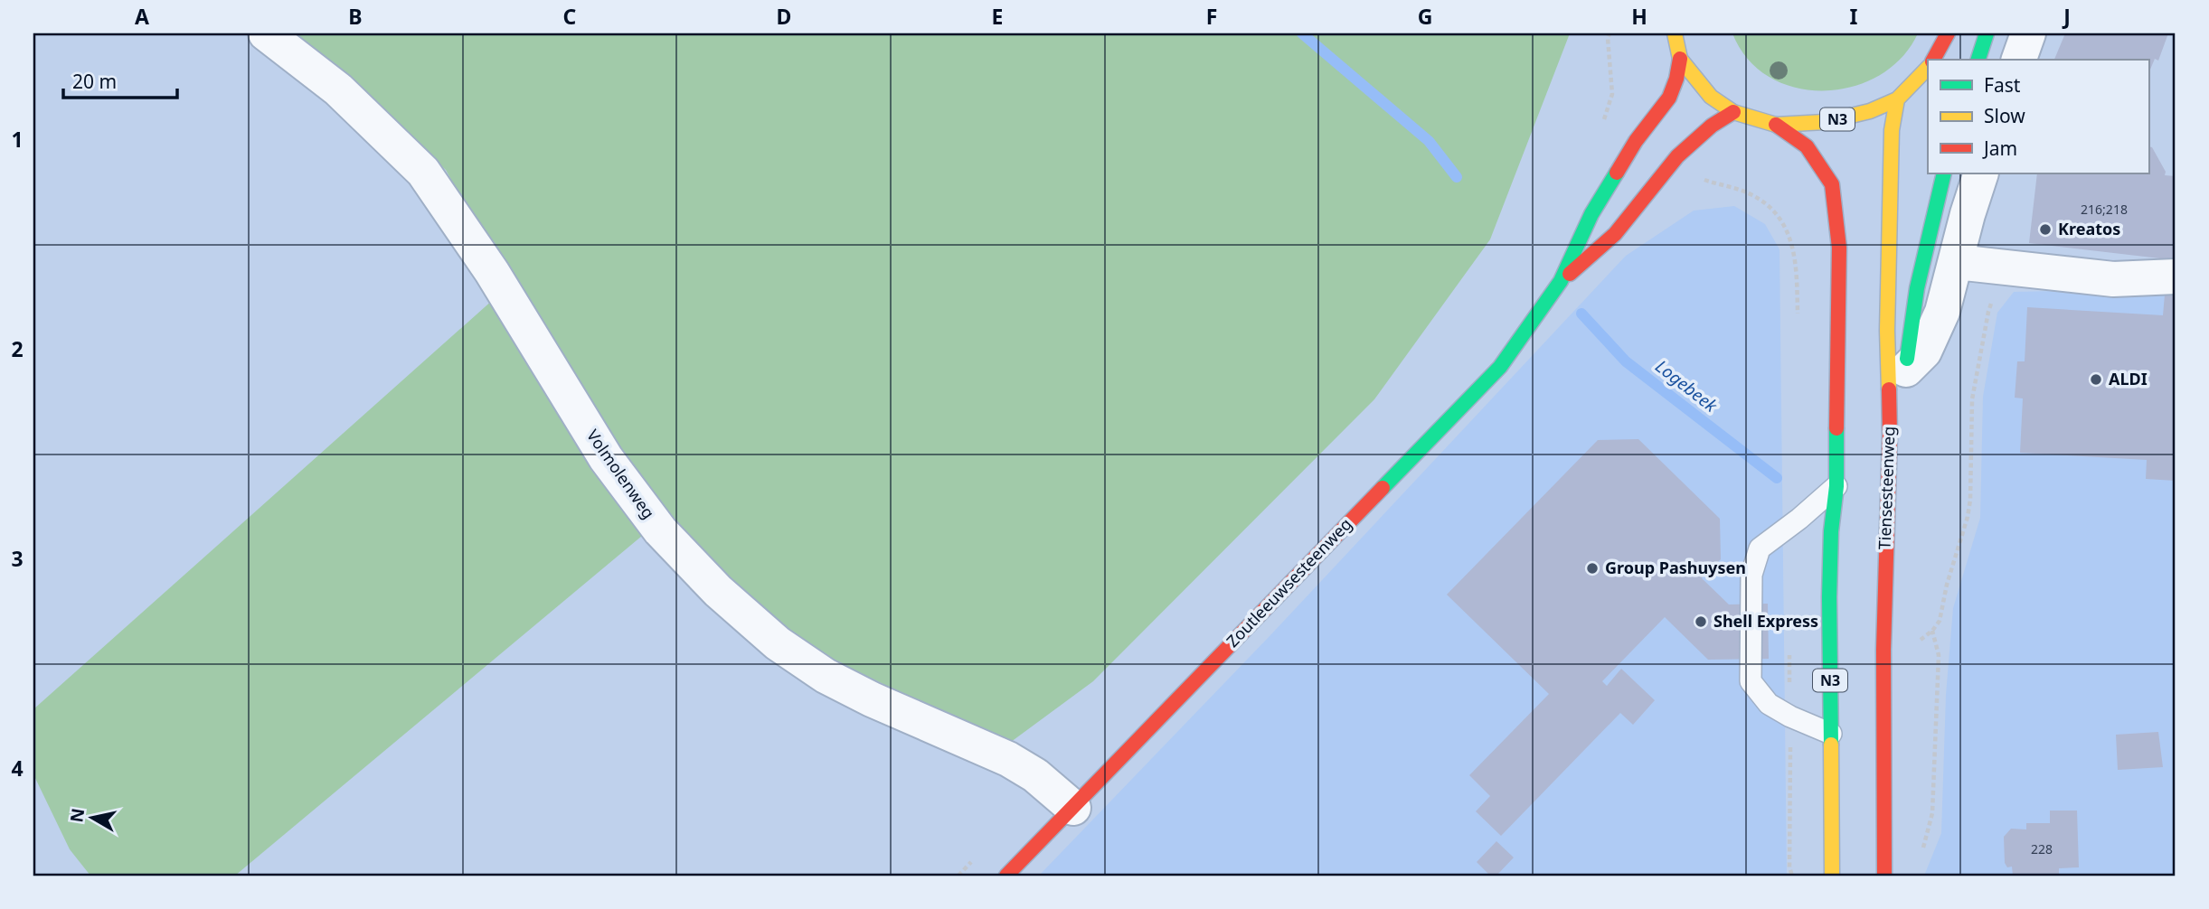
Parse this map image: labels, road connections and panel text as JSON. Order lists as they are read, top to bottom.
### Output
{
  "streets": {
    "main road": ["N3", "Tiensesteenweg", "Zoutleeuwsesteenweg"],
    "street": ["Volmolenweg"]
  },
  "crossings": [
    ["N3", "Tiensesteenweg"],
    ["N3", "Zoutleeuwsesteenweg"],
    ["Volmolenweg", "Zoutleeuwsesteenweg"]
  ],
  "water": ["Logebeek"],
  "places": [
    "Kreatos",
    "ALDI",
    "Group Pashuysen",
    "Shell Express"
  ],
  "house_numbers": ["216;218", "228"],
  "legend": ["Fast", "Slow", "Jam"],
  "scale_bar": "20 m",
  "north": "left",
  "grid": {
    "columns": [
      "A",
      "B",
      "C",
      "D",
      "E",
      "F",
      "G",
      "H",
      "I",
      "J"
    ],
    "rows": [
      "1",
      "2",
      "3",
      "4"
    ]
  }
}
